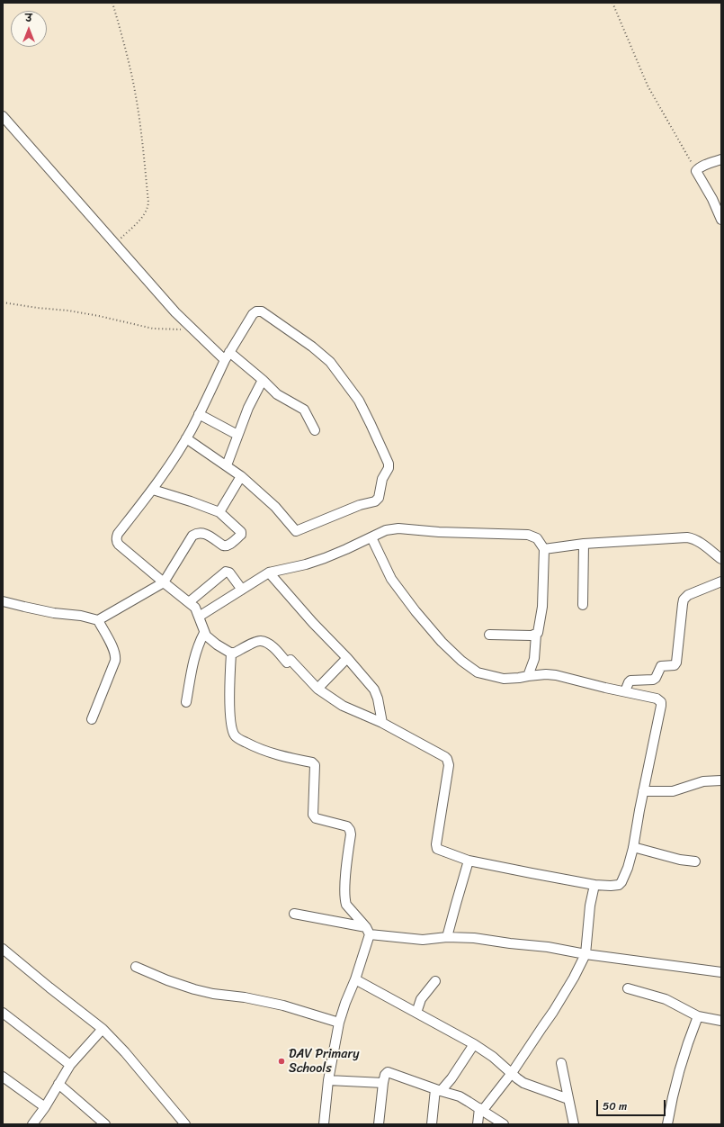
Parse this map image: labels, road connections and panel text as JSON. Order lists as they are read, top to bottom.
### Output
{
  "places": ["DAV Primary Schools"],
  "scale_bar": "50 m",
  "north": "top"
}
